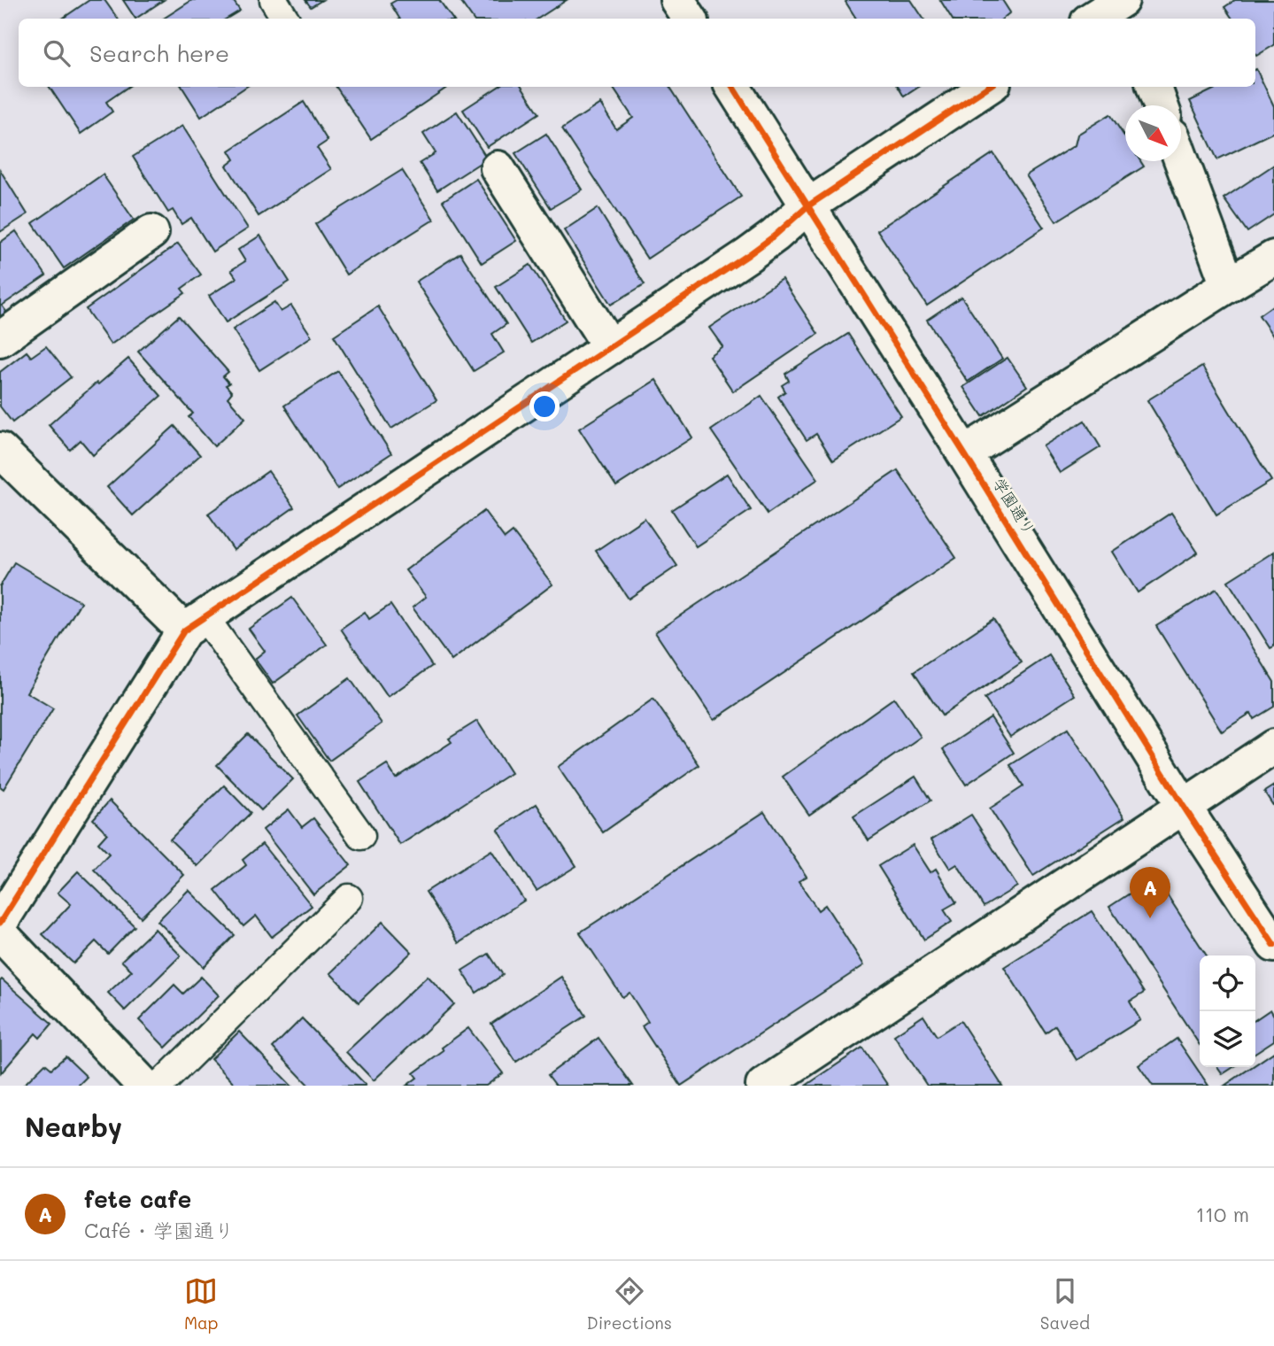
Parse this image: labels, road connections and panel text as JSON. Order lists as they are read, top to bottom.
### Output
{
  "streets": {
    "street": ["学園通り"]
  },
  "north": "bottom right",
  "page": {
    "search": "Search here",
    "pins": "A",
    "heading": "Nearby",
    "list": [
      {
        "mark": "A",
        "name": "fete cafe",
        "note": "Café · 学園通り",
        "value": "110 m"
      }
    ],
    "nav": ["Map", "Directions", "Saved"]
  }
}
